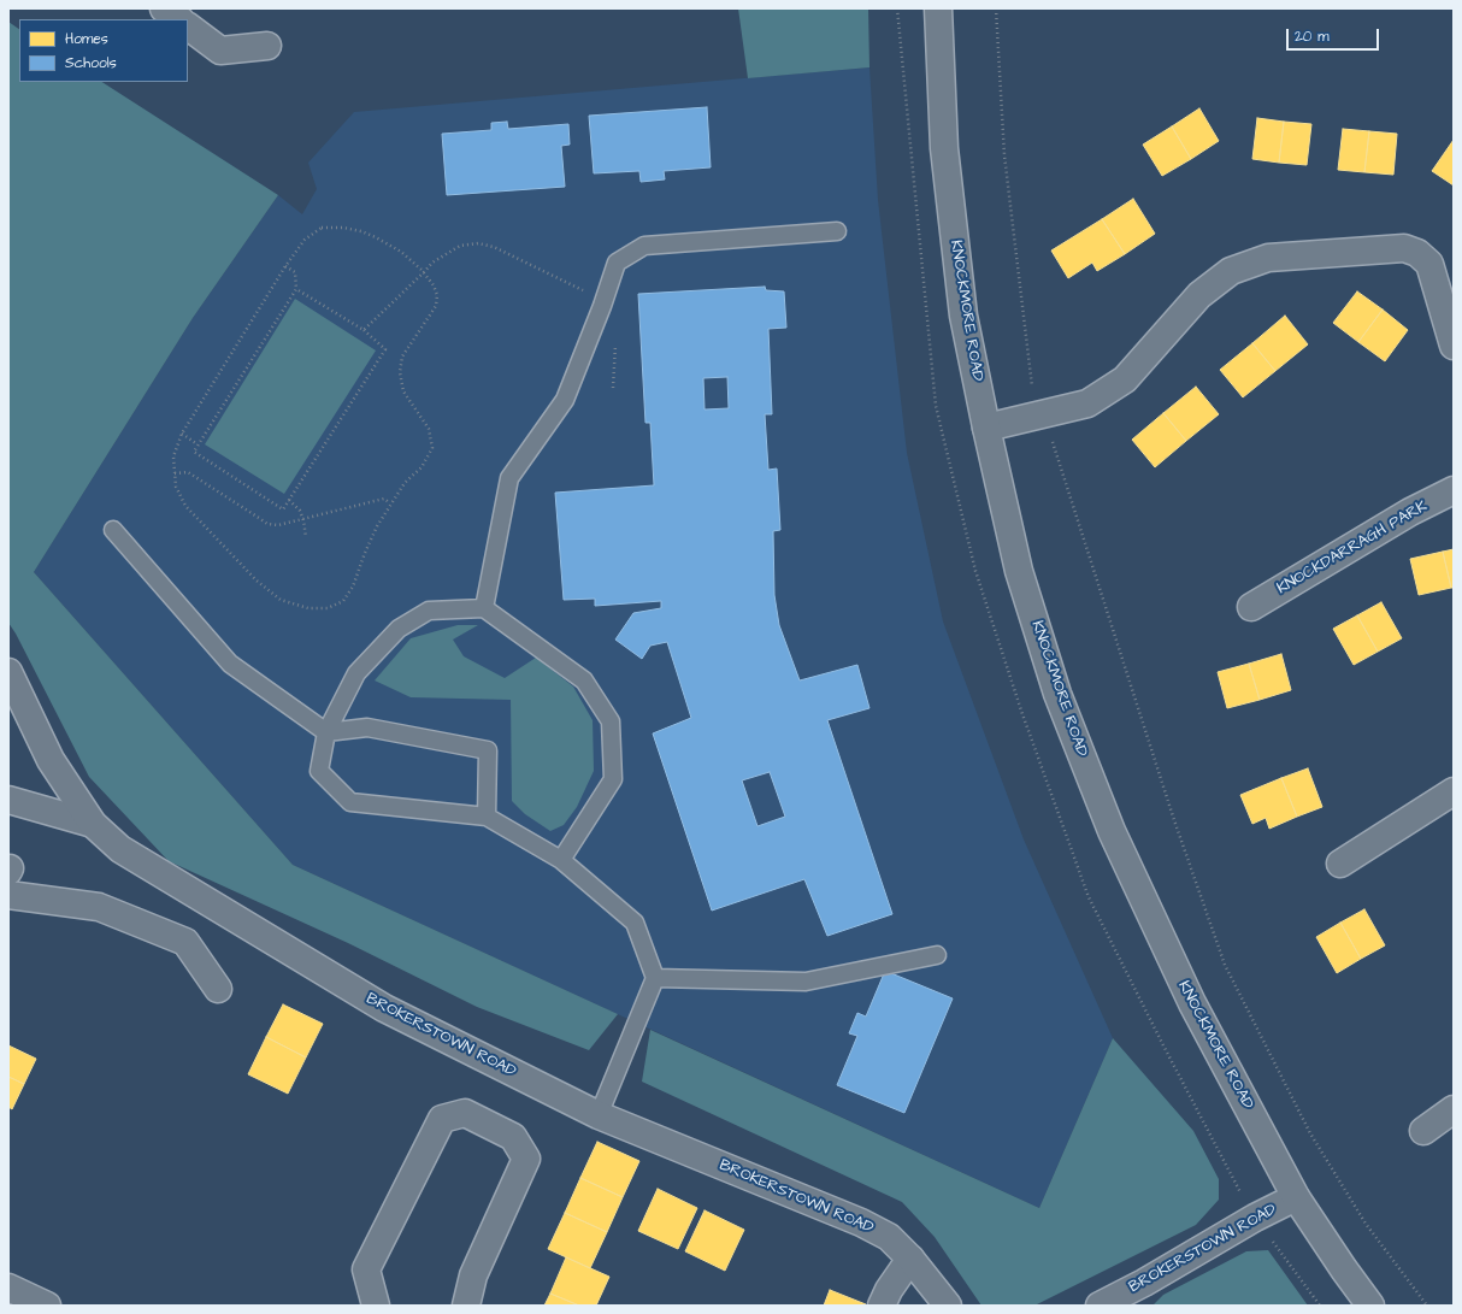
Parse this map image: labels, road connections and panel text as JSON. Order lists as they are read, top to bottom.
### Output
{
  "streets": {
    "street": ["KNOCKMORE ROAD", "KNOCKDARRAGH PARK", "BROKERSTOWN ROAD"]
  },
  "crossings": [
    ["KNOCKMORE ROAD", "BROKERSTOWN ROAD"]
  ],
  "legend": ["Homes", "Schools"],
  "scale_bar": "20 m"
}
